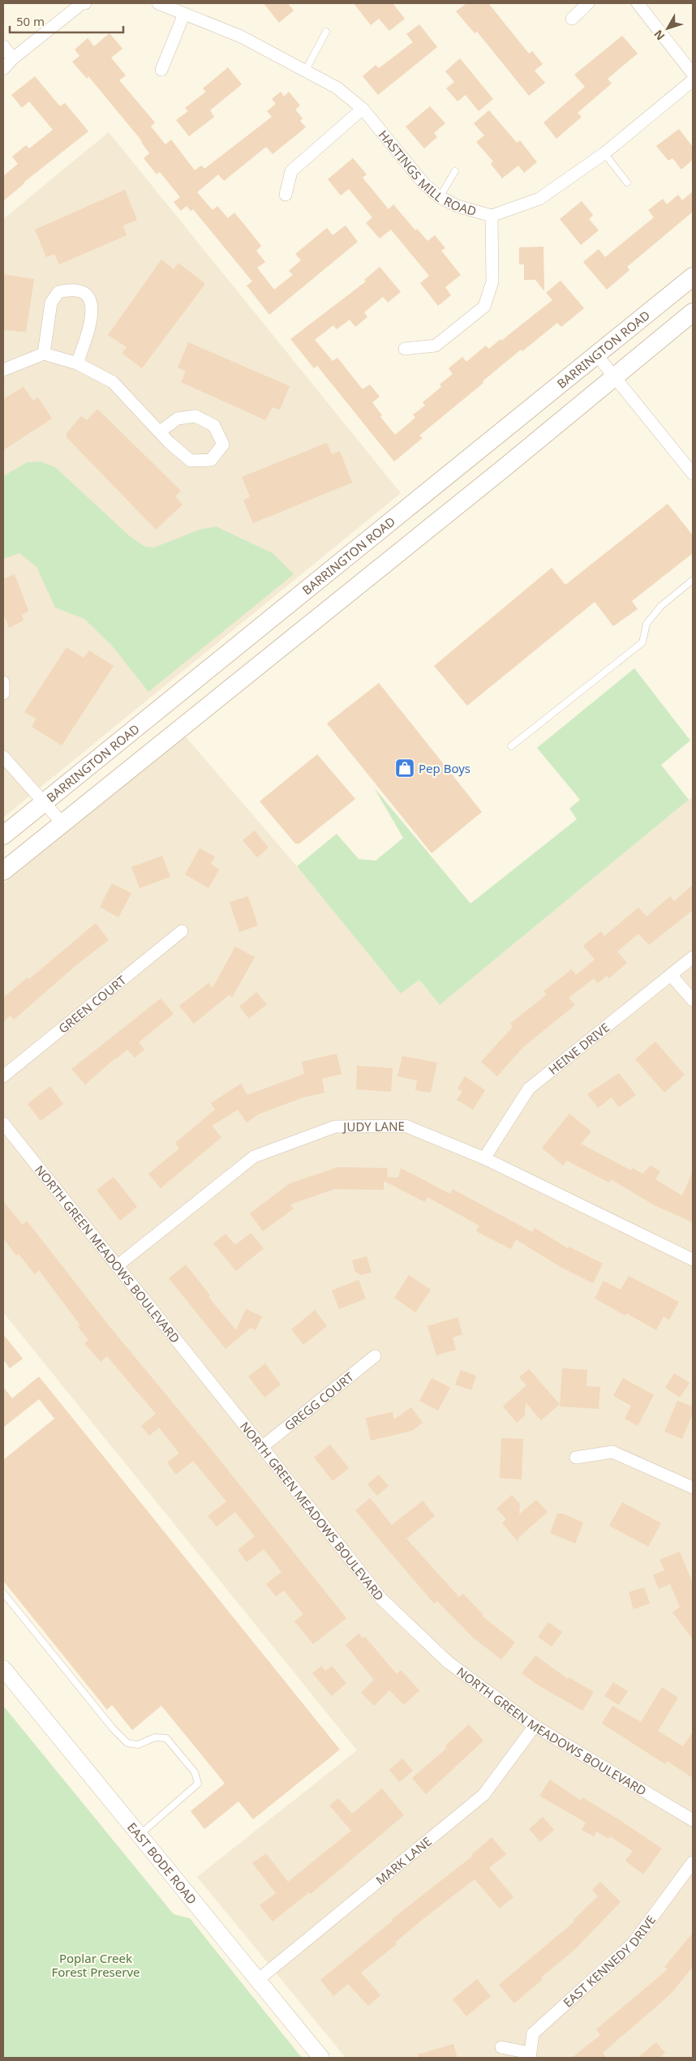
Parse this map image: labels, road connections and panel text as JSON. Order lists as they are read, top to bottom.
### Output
{
  "streets": {
    "main road": ["BARRINGTON ROAD"],
    "street": [
      "HASTINGS MILL ROAD",
      "GREEN COURT",
      "HEINE DRIVE",
      "JUDY LANE",
      "NORTH GREEN MEADOWS BOULEVARD",
      "GREGG COURT",
      "MARK LANE",
      "EAST BODE ROAD",
      "EAST KENNEDY DRIVE"
    ]
  },
  "crossings": [
    ["HEINE DRIVE", "JUDY LANE"],
    ["JUDY LANE", "NORTH GREEN MEADOWS BOULEVARD"],
    ["NORTH GREEN MEADOWS BOULEVARD", "GREGG COURT"],
    ["NORTH GREEN MEADOWS BOULEVARD", "MARK LANE"],
    ["MARK LANE", "EAST BODE ROAD"]
  ],
  "parks": ["Poplar Creek Forest Preserve"],
  "places": {
    "shop": ["Pep Boys"]
  },
  "scale_bar": "50 m",
  "north": "bottom left"
}
